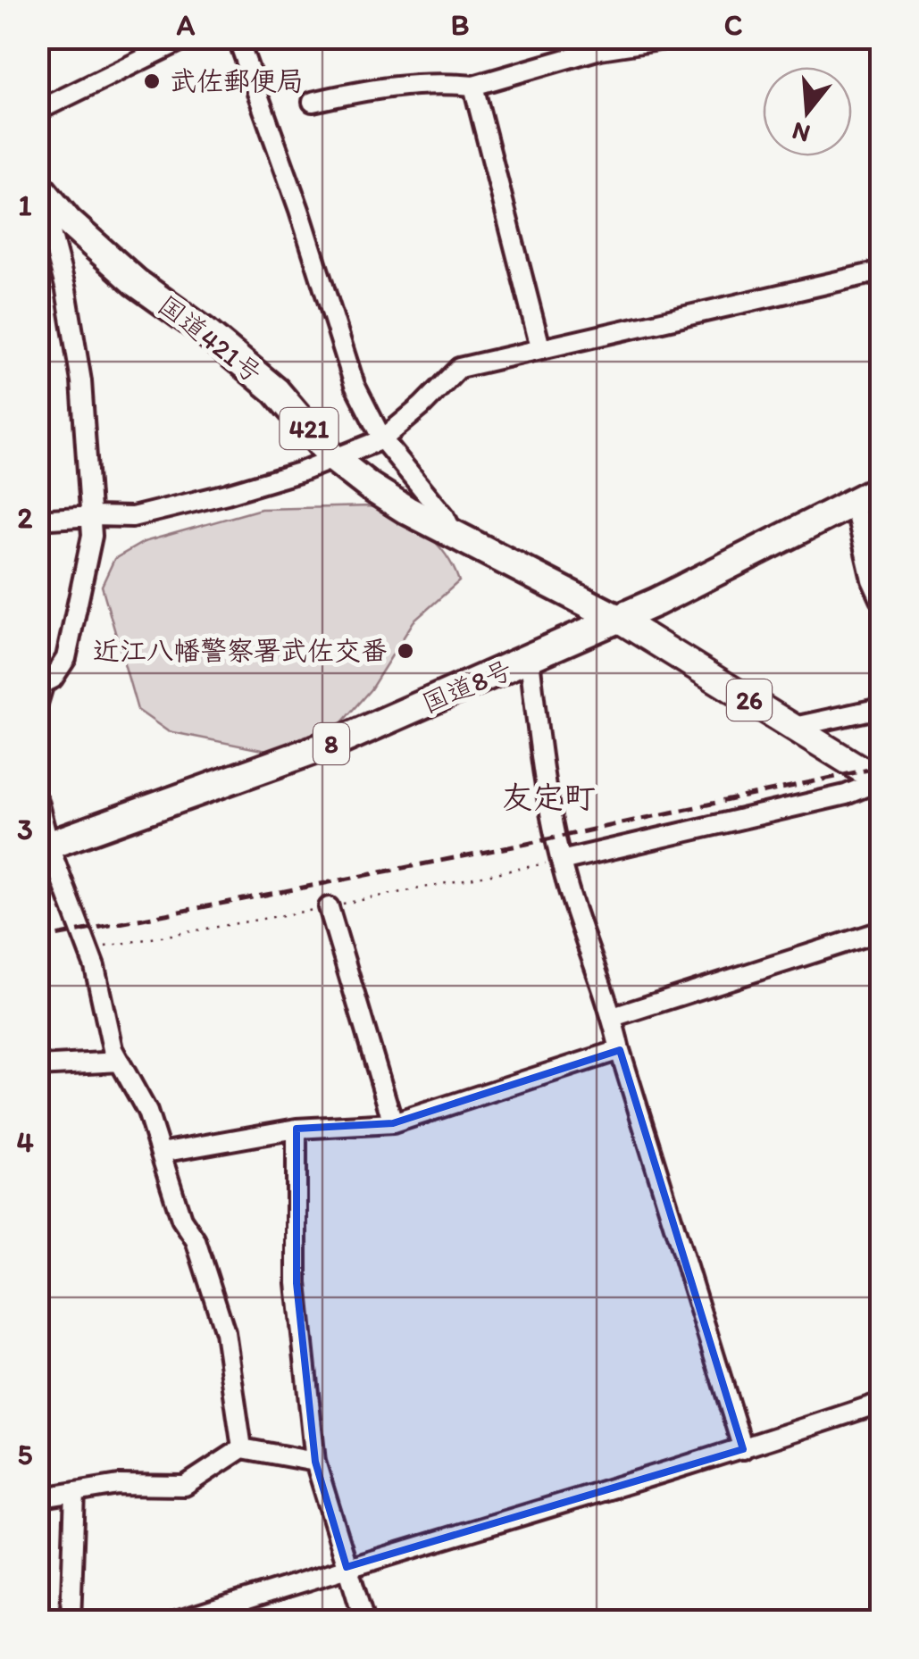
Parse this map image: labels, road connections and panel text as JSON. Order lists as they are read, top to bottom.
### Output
{
  "streets": {
    "highway": [
      "国道421号",
      "421",
      "国道8号",
      "8"
    ],
    "main road": ["26"]
  },
  "crossings": [
    ["国道421号", "国道8号"],
    ["国道421号", "26"],
    ["国道8号", "26"]
  ],
  "districts": ["友定町"],
  "places": ["武佐郵便局", "近江八幡警察署武佐交番"],
  "north": "bottom",
  "grid": {
    "columns": ["A", "B", "C"],
    "rows": [
      "1",
      "2",
      "3",
      "4",
      "5"
    ]
  }
}
